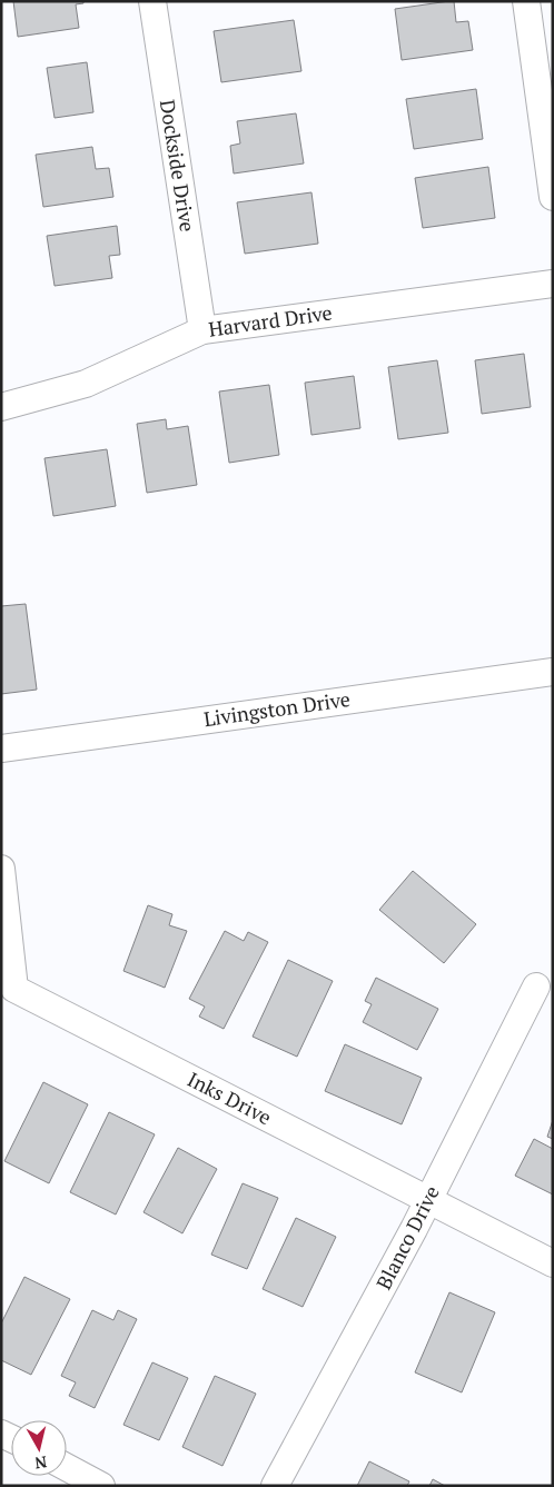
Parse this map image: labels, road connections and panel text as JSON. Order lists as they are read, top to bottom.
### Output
{
  "streets": {
    "street": [
      "Dockside Drive",
      "Harvard Drive",
      "Livingston Drive",
      "Inks Drive",
      "Blanco Drive"
    ]
  },
  "crossings": [
    ["Dockside Drive", "Harvard Drive"],
    ["Inks Drive", "Blanco Drive"]
  ],
  "north": "bottom"
}
